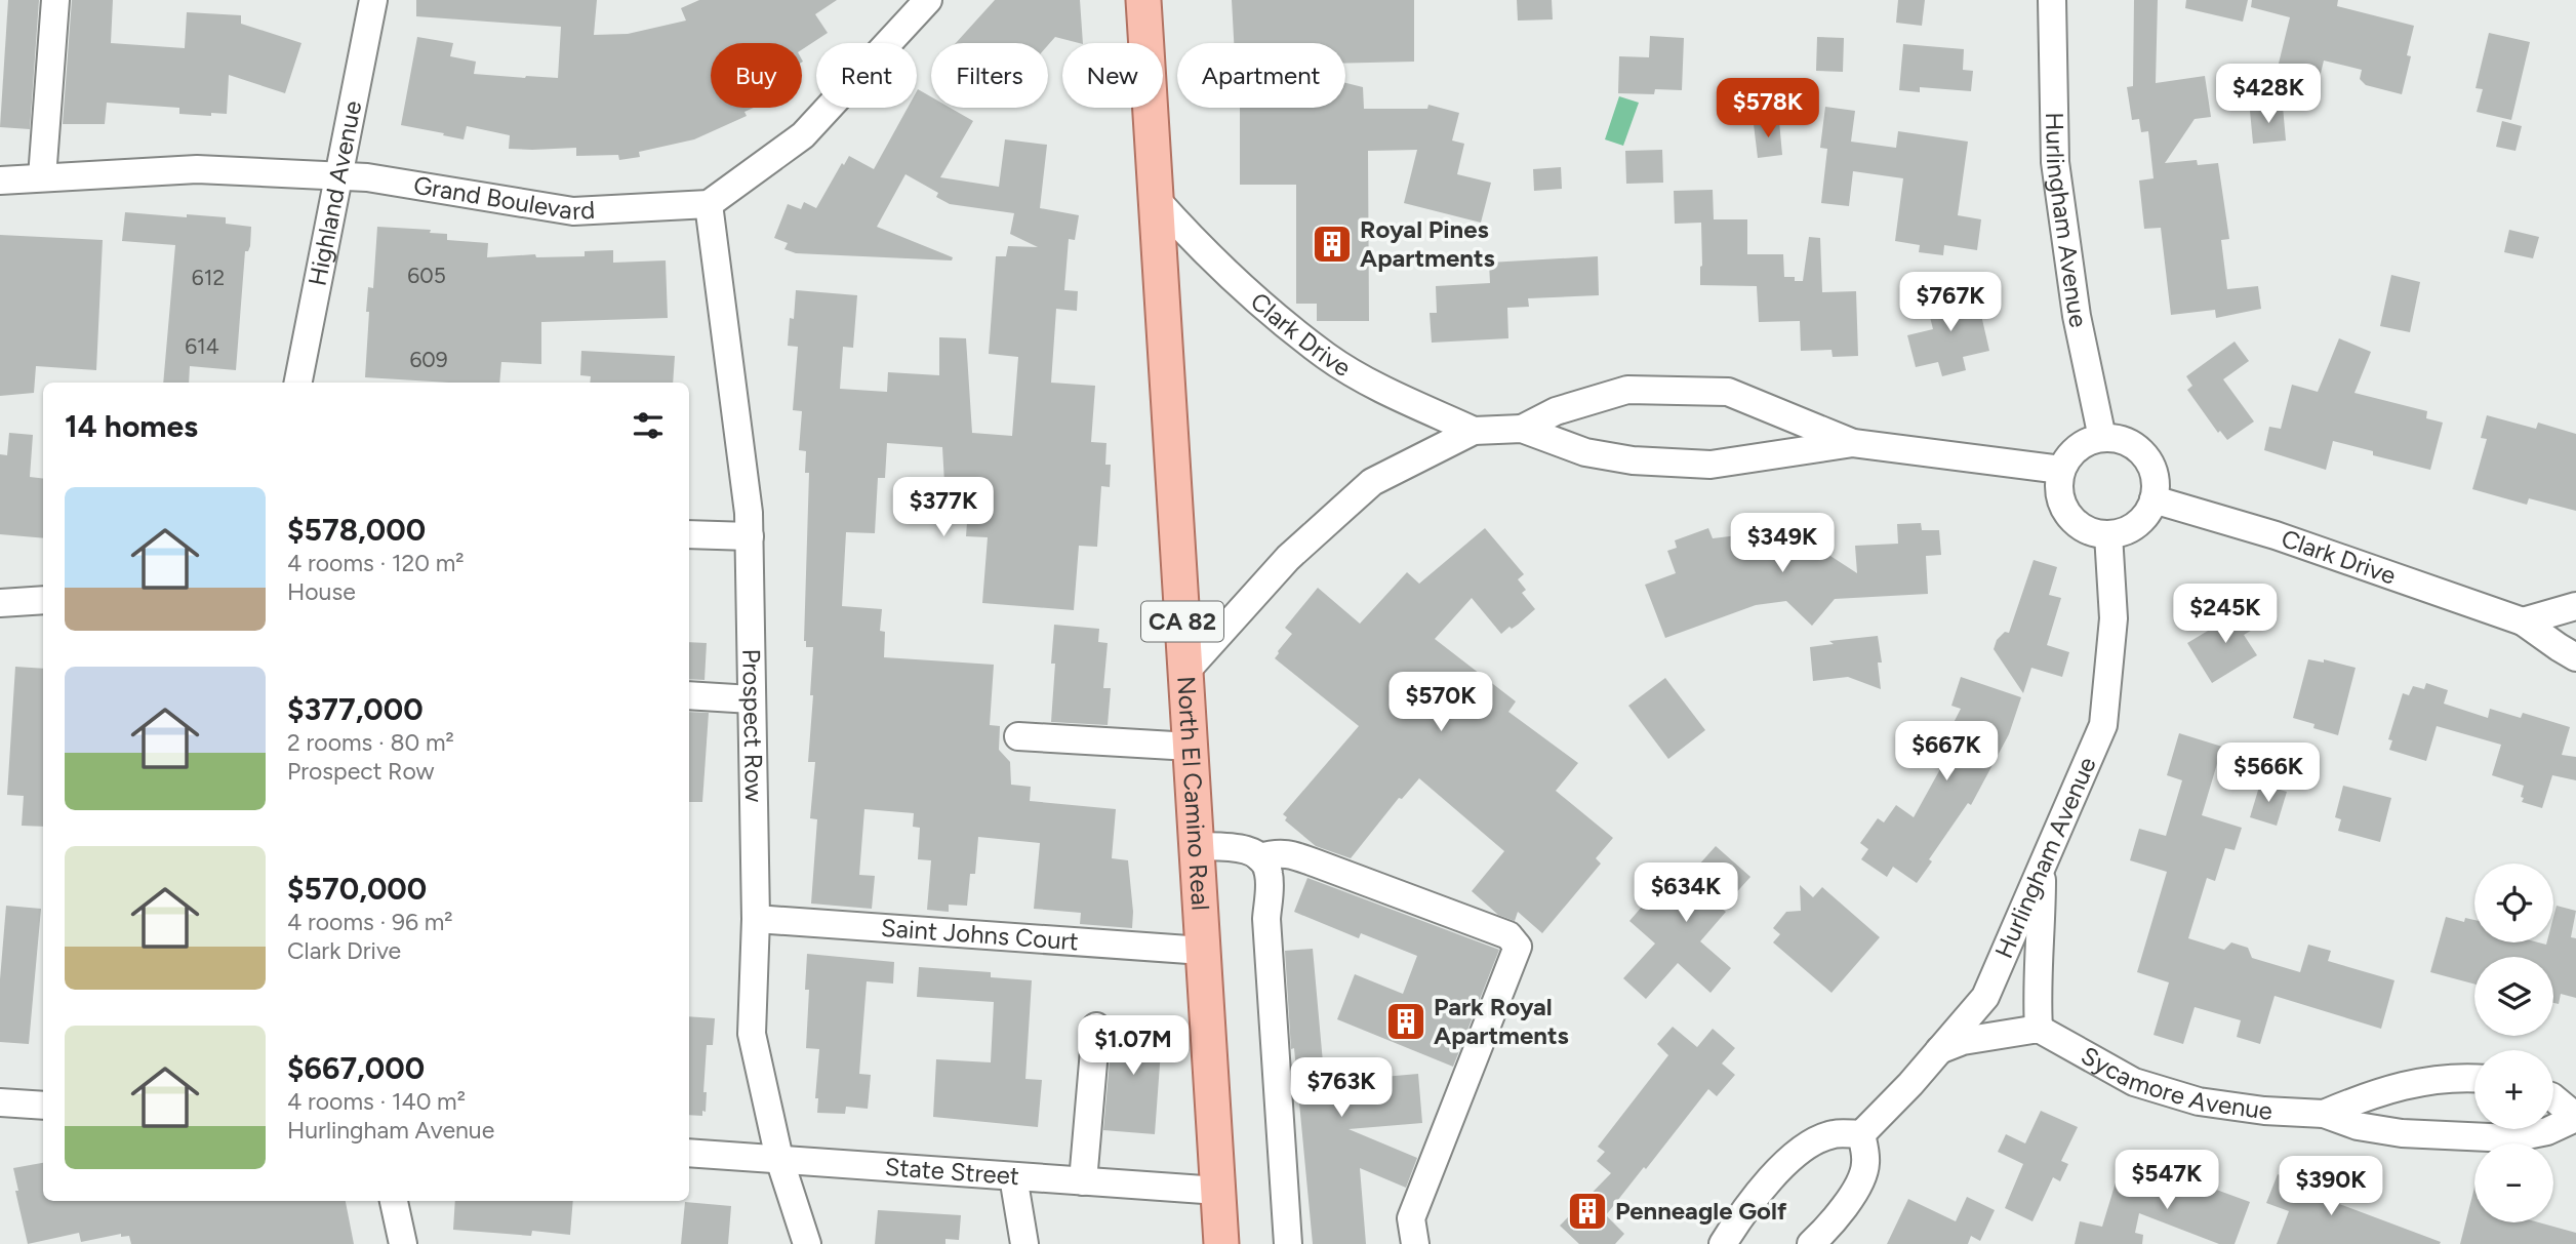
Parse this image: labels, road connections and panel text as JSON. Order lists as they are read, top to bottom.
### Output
{
  "streets": {
    "main road": ["CA 82", "North El Camino Real"],
    "street": [
      "Highland Avenue",
      "Grand Boulevard",
      "Hurlingham Avenue",
      "Clark Drive",
      "Prospect Row",
      "Saint Johns Court",
      "Sycamore Avenue",
      "State Street"
    ]
  },
  "crossings": [
    ["Highland Avenue", "Grand Boulevard"],
    ["Grand Boulevard", "Prospect Row"],
    ["Hurlingham Avenue", "Clark Drive"],
    ["Clark Drive", "North El Camino Real"],
    ["Prospect Row", "Saint Johns Court"],
    ["Prospect Row", "State Street"],
    ["North El Camino Real", "Saint Johns Court"],
    ["North El Camino Real", "State Street"]
  ],
  "places": {
    "building": ["Royal Pines Apartments", "Park Royal Apartments", "Penneagle Golf"]
  },
  "house_numbers": [
    "605",
    "612",
    "614",
    "609"
  ],
  "page": {
    "chip": [
      "Buy",
      "Rent",
      "Filters",
      "New",
      "Apartment"
    ],
    "price": [
      "$428K",
      "$578K",
      "$767K",
      "$377K",
      "$349K",
      "$245K",
      "$570K",
      "$667K",
      "$566K",
      "$634K",
      "$1.07M",
      "$763K",
      "$547K",
      "$390K"
    ],
    "heading": "14 homes",
    "list": [
      {
        "name": "$578,000",
        "note": "4 rooms · 120 m² · House"
      },
      {
        "name": "$377,000",
        "note": "2 rooms · 80 m² · Prospect Row"
      },
      {
        "name": "$570,000",
        "note": "4 rooms · 96 m² · Clark Drive"
      },
      {
        "name": "$667,000",
        "note": "4 rooms · 140 m² · Hurlingham Avenue"
      }
    ],
    "map_buttons": ["+", "−"]
  }
}
